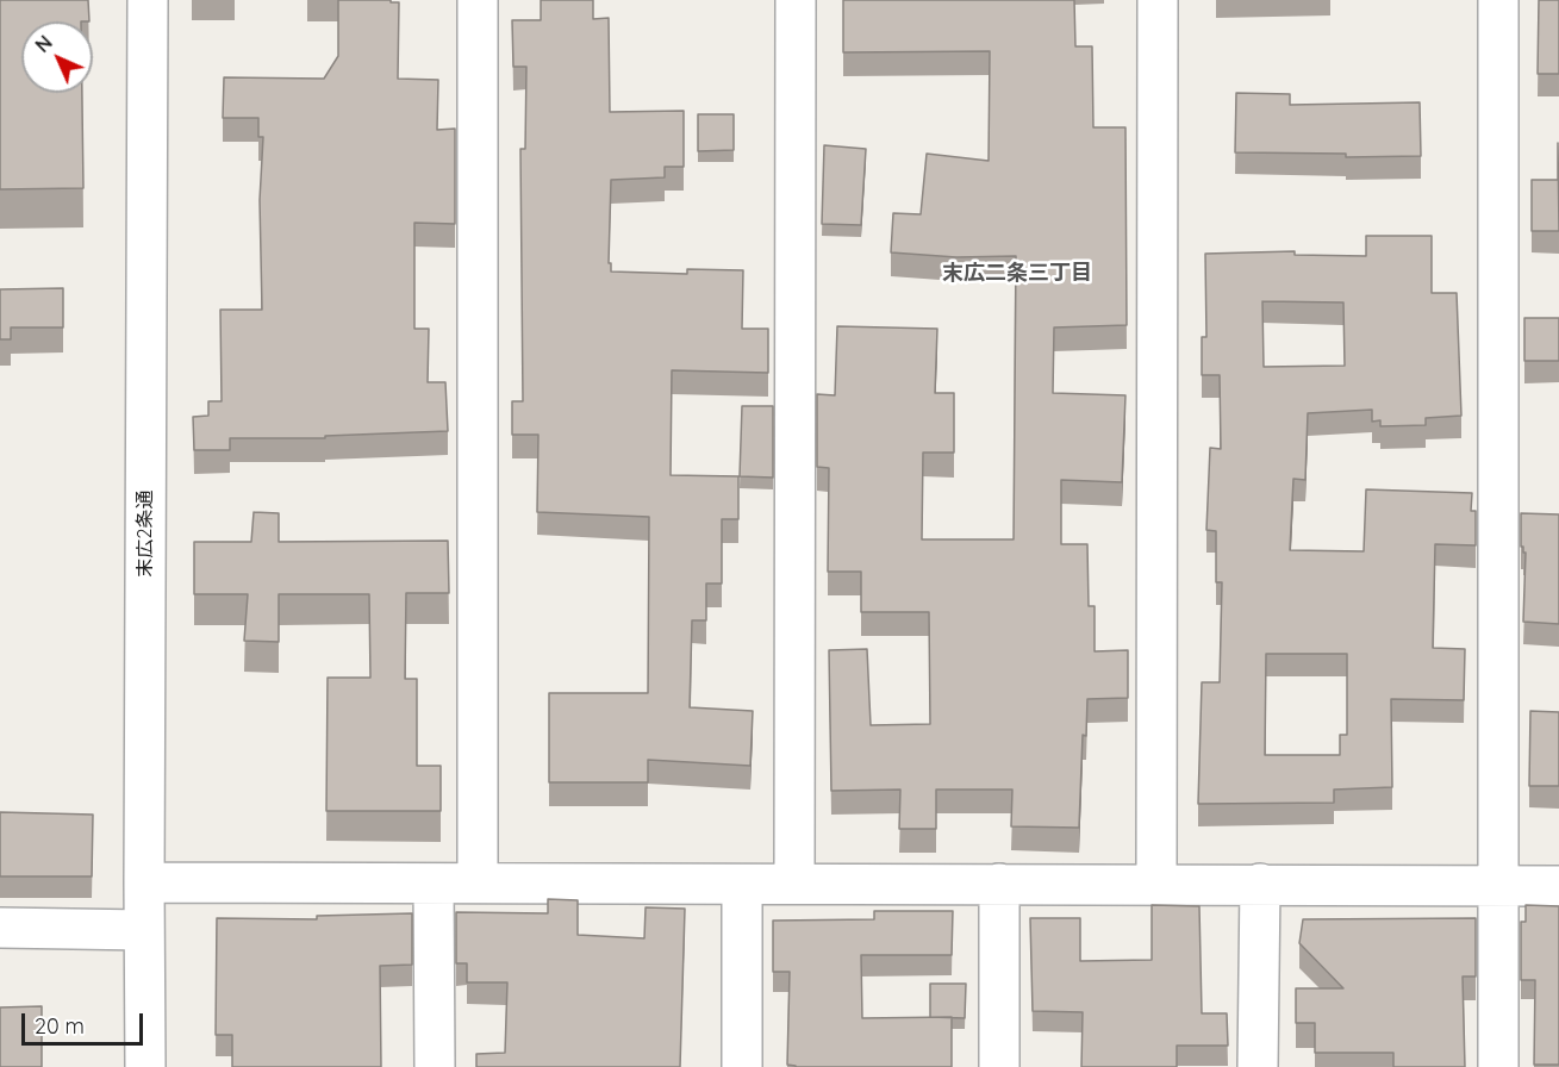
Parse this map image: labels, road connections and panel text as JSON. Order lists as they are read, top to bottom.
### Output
{
  "streets": {
    "street": ["末広2条通"]
  },
  "districts": ["末広二条三丁目"],
  "scale_bar": "20 m",
  "north": "top left"
}
